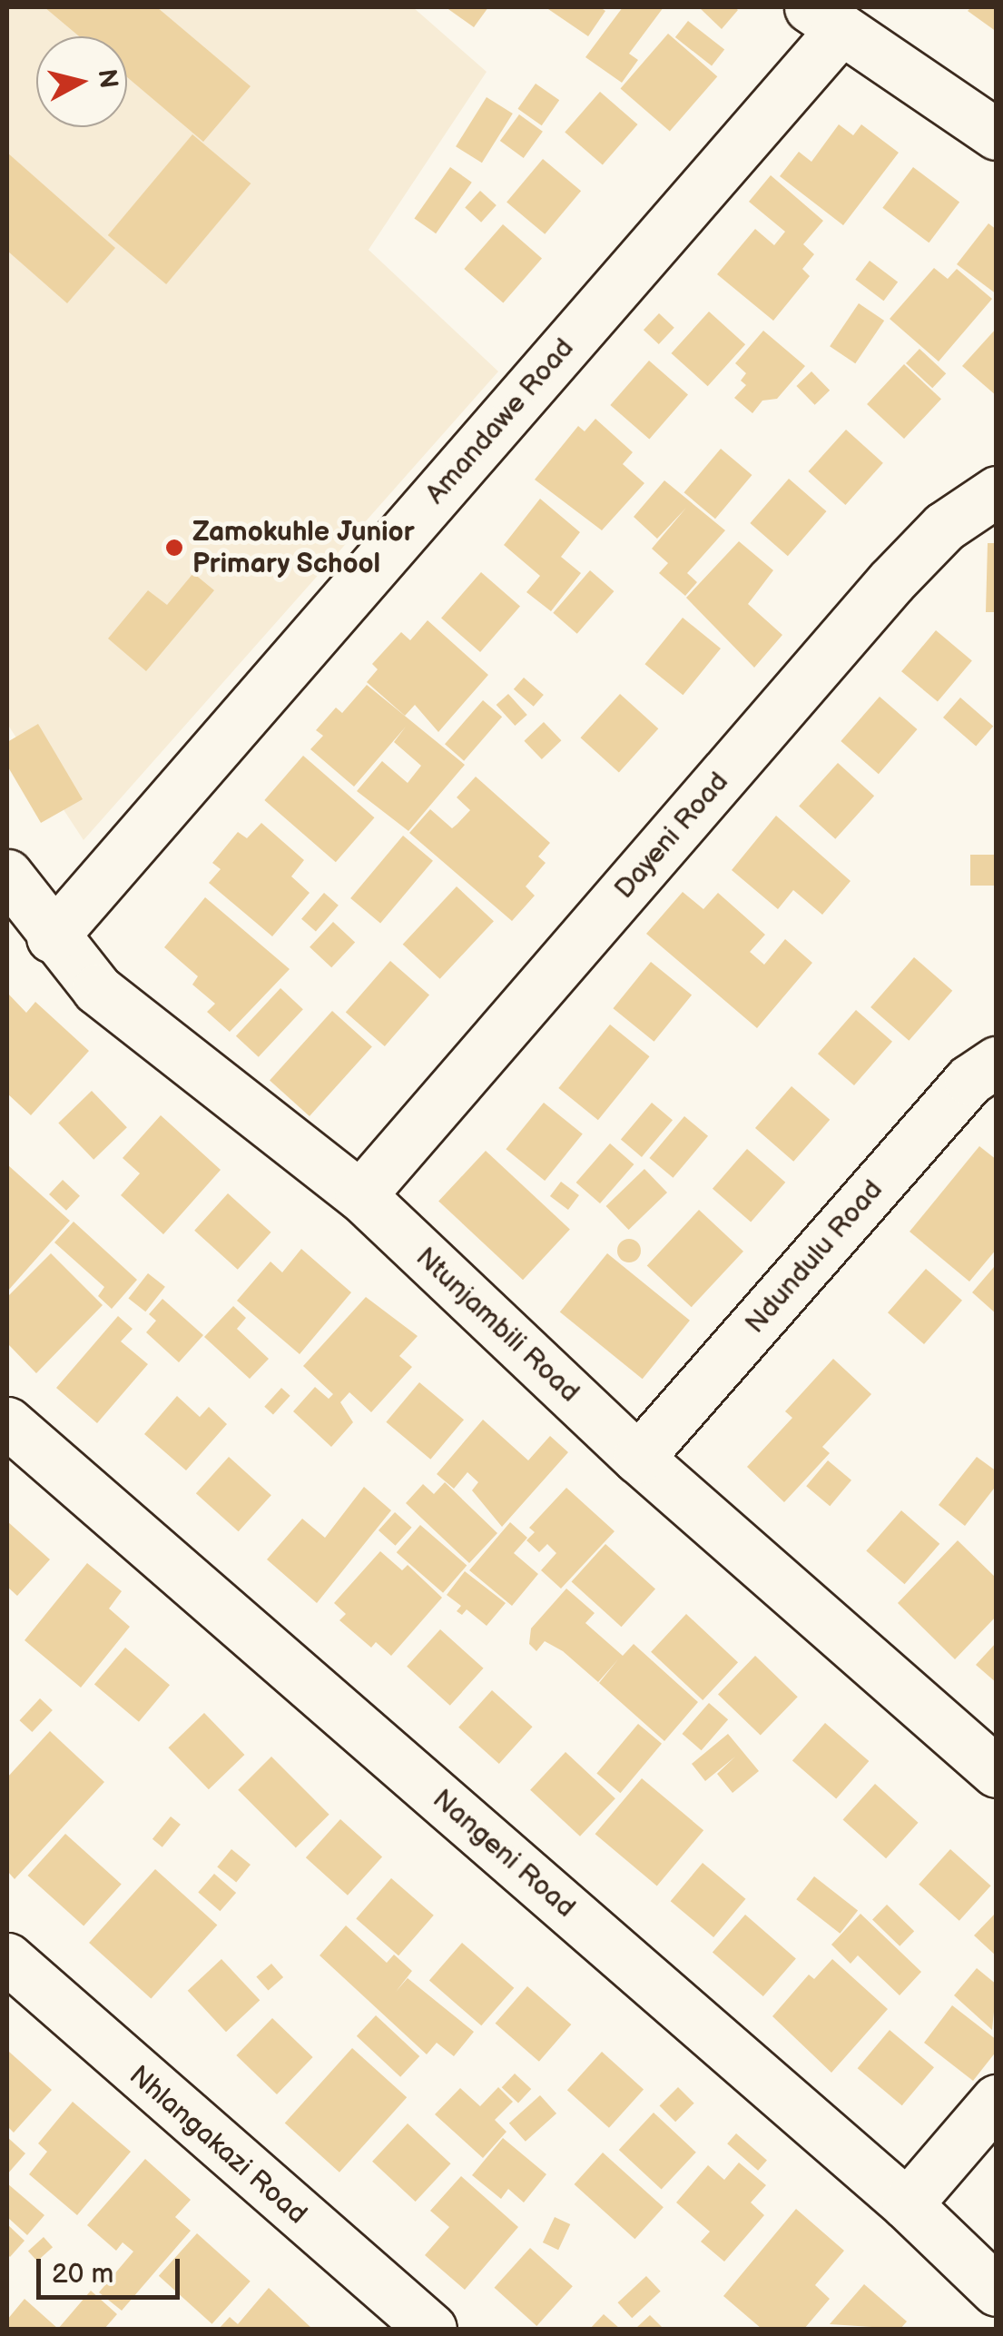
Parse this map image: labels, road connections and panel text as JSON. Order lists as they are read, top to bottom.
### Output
{
  "streets": {
    "street": [
      "Amandawe Road",
      "Dayeni Road",
      "Ndundulu Road",
      "Ntunjambili Road",
      "Nangeni Road",
      "Nhlangakazi Road"
    ]
  },
  "crossings": [
    ["Amandawe Road", "Ntunjambili Road"],
    ["Dayeni Road", "Ntunjambili Road"],
    ["Ndundulu Road", "Ntunjambili Road"]
  ],
  "places": ["Zamokuhle Junior Primary School"],
  "scale_bar": "20 m",
  "north": "right"
}
